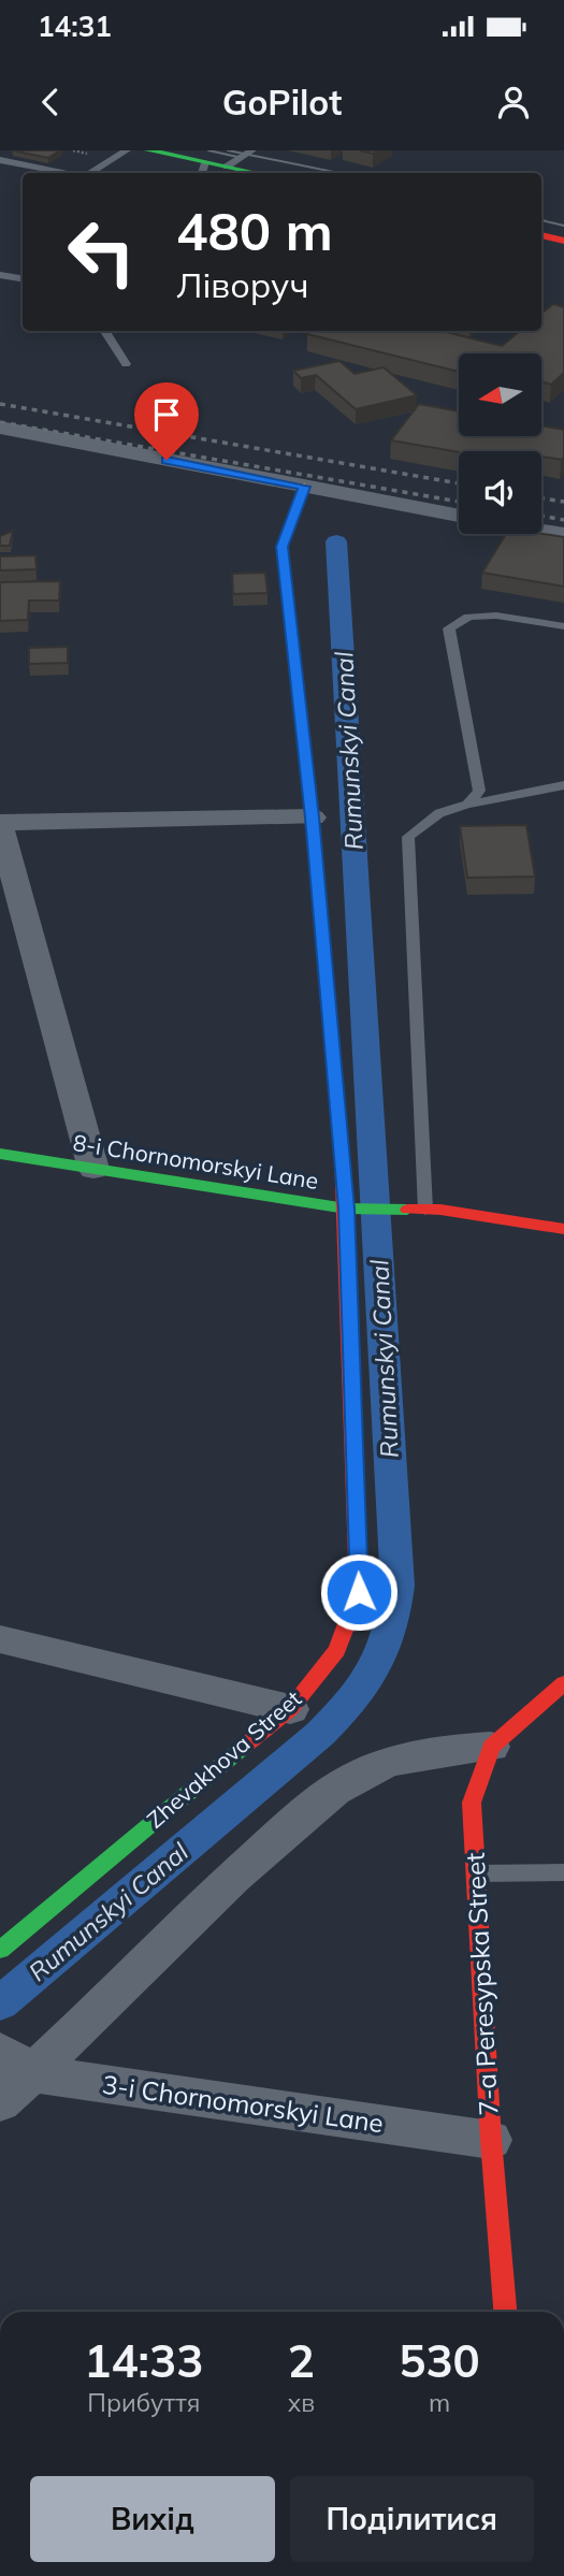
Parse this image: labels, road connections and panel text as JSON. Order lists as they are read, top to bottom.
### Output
{
  "streets": {
    "street": [
      "8-i Chornomorskyi Lane",
      "Zhevakhova Street",
      "7-a Peresypska Street",
      "3-i Chornomorskyi Lane"
    ]
  },
  "crossings": [
    ["8-i Chornomorskyi Lane", "Zhevakhova Street"],
    ["7-a Peresypska Street", "3-i Chornomorskyi Lane"]
  ],
  "water": ["Rumunskyi Canal"],
  "north": "left",
  "page": {
    "status": "14:31",
    "header": "GoPilot",
    "turn": ["480 m", "Ліворуч"],
    "eta": [
      "14:33",
      "Прибуття",
      "2",
      "хв",
      "530",
      "m"
    ],
    "buttons": ["Вихід", "Поділитися"]
  }
}
